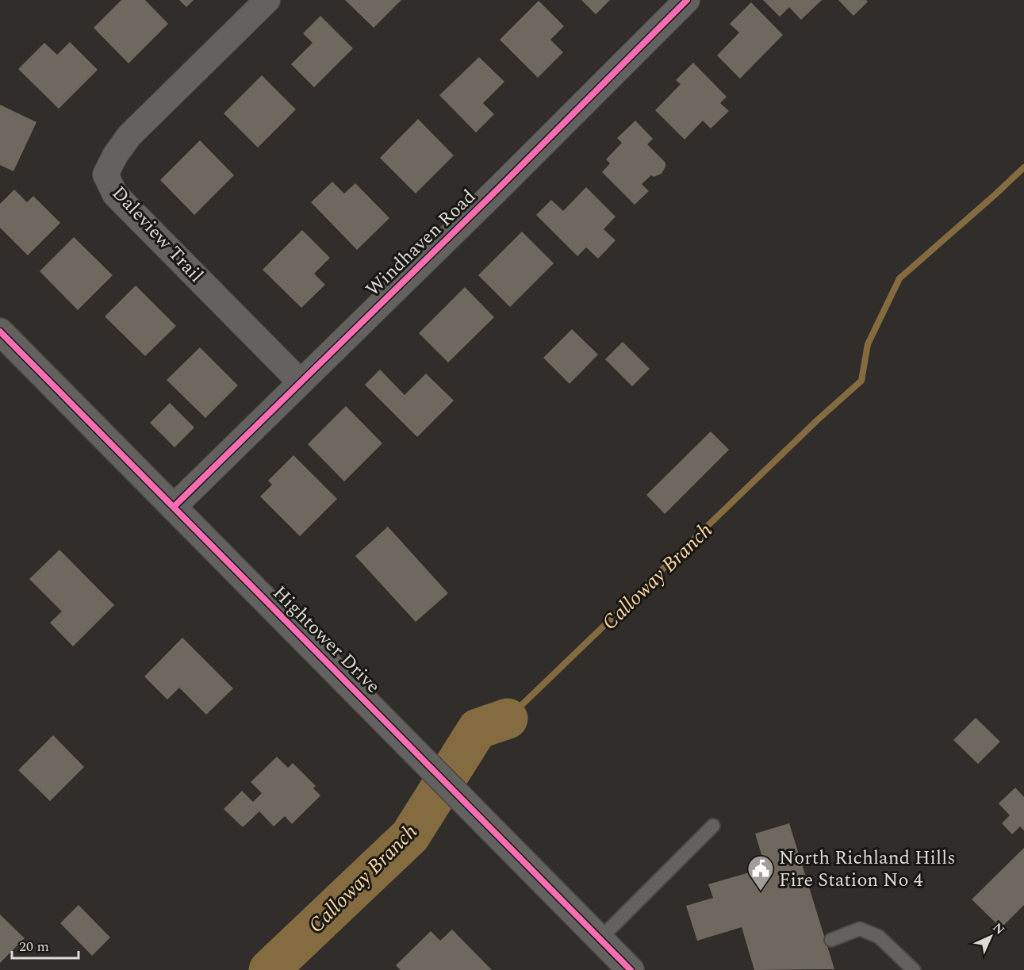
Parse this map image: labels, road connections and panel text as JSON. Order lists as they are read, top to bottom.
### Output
{
  "streets": {
    "street": ["Daleview Trail", "Windhaven Road", "Hightower Drive"]
  },
  "crossings": [
    ["Daleview Trail", "Windhaven Road"],
    ["Windhaven Road", "Hightower Drive"]
  ],
  "water": ["Calloway Branch"],
  "places": {
    "public building": ["North Richland Hills Fire Station No 4"]
  },
  "scale_bar": "20 m",
  "north": "top right"
}
